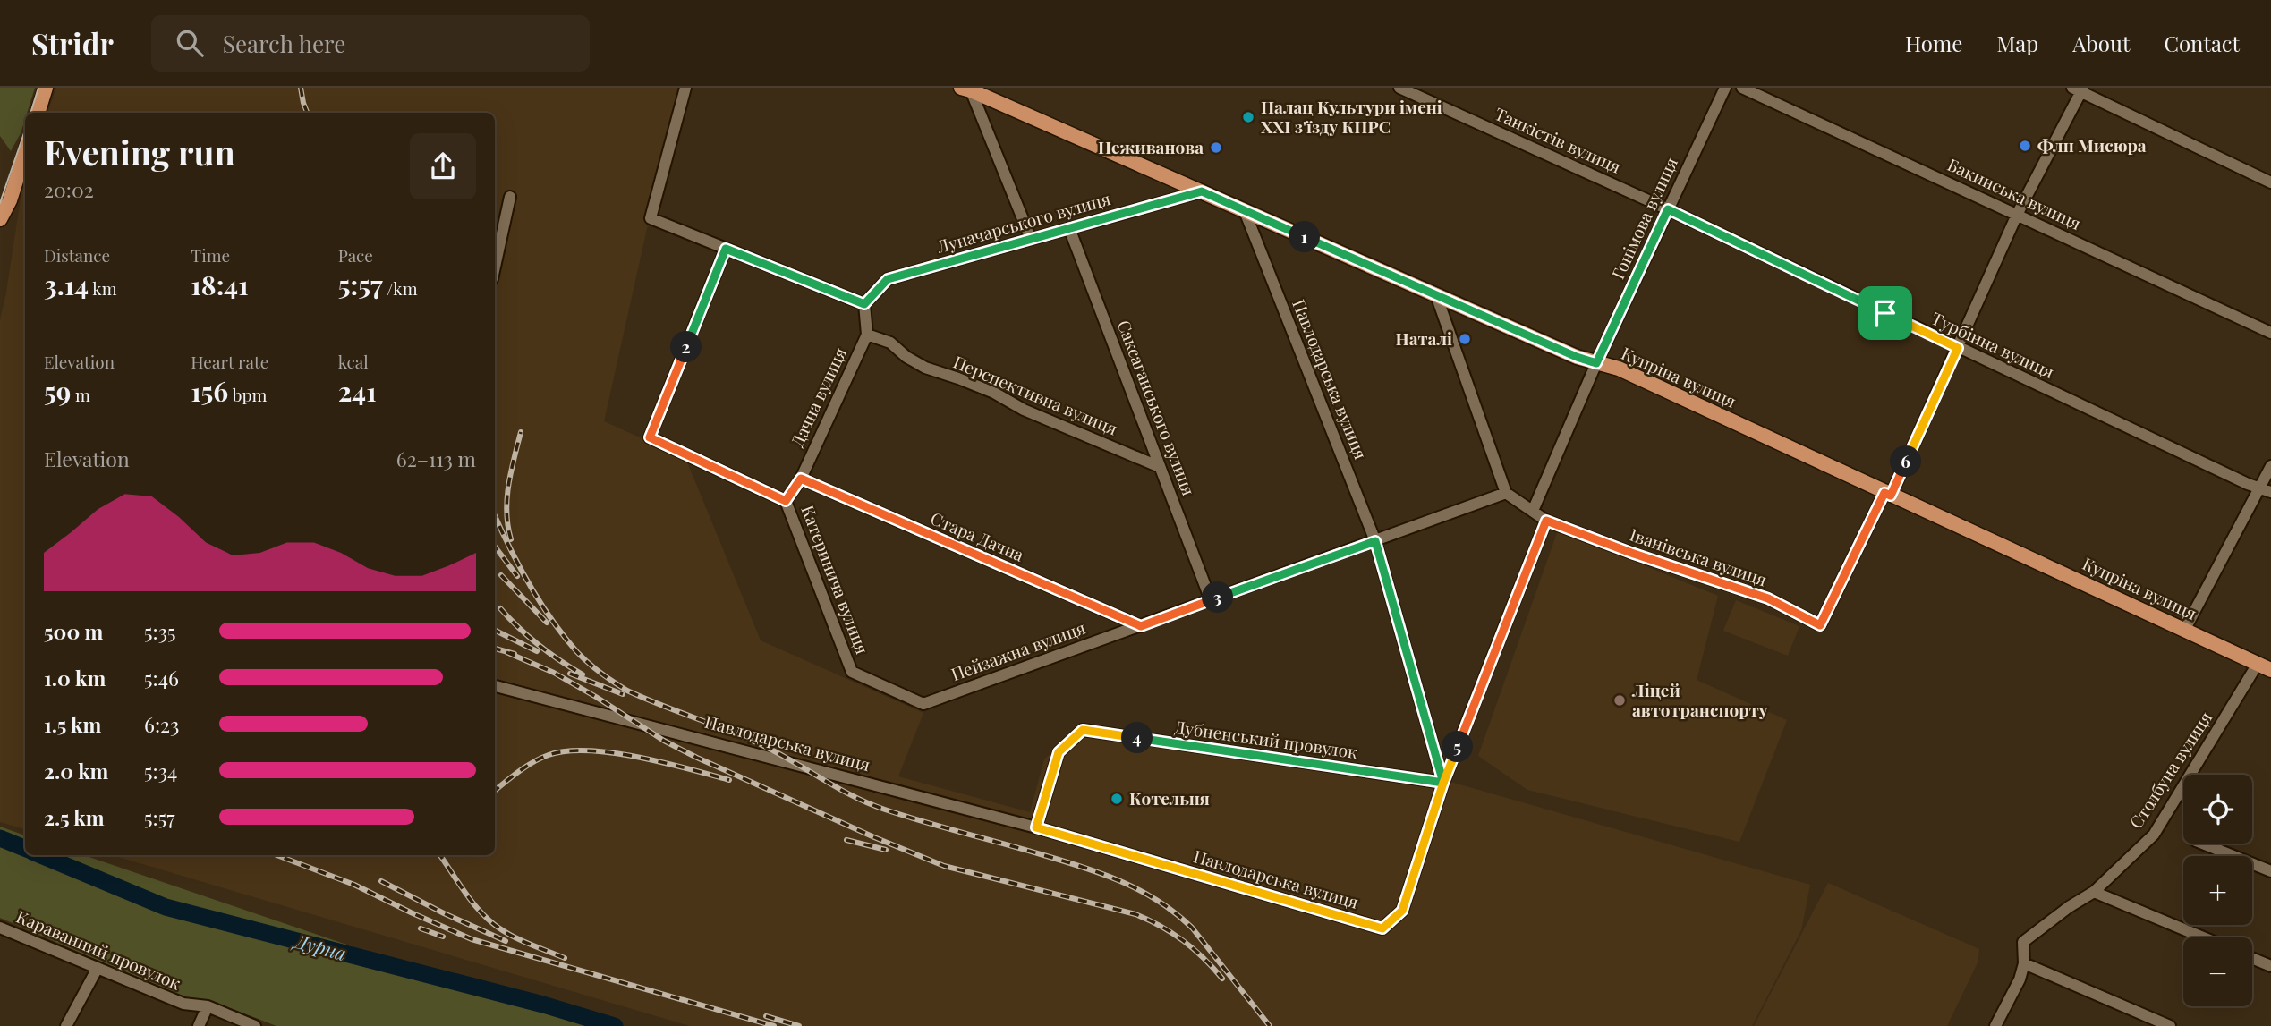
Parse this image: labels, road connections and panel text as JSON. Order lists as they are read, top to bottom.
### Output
{
  "streets": {
    "main road": ["Купріна вулиця"],
    "street": [
      "Танкістів вулиця",
      "Бакинська вулиця",
      "Гонімова вулиця",
      "Луначарського вулиця",
      "Турбінна вулиця",
      "Павлодарська вулиця",
      "Перспективна вулиця",
      "Дачна вулиця",
      "Саксаганського вулиця",
      "Стара Дачна",
      "Іванівська вулиця",
      "Катеринича вулиця",
      "Пейзажна вулиця",
      "Дубненський провулок",
      "Столбуна вулиця",
      "Караванний провулок"
    ]
  },
  "crossings": [
    ["Танкістів вулиця", "Гонімова вулиця"],
    ["Танкістів вулиця", "Турбінна вулиця"],
    ["Гонімова вулиця", "Турбінна вулиця"],
    ["Гонімова вулиця", "Купріна вулиця"],
    ["Луначарського вулиця", "Купріна вулиця"],
    ["Луначарського вулиця", "Дачна вулиця"],
    ["Луначарського вулиця", "Саксаганського вулиця"],
    ["Купріна вулиця", "Павлодарська вулиця"],
    ["Купріна вулиця", "Іванівська вулиця"],
    ["Купріна вулиця", "Столбуна вулиця"],
    ["Павлодарська вулиця", "Пейзажна вулиця"],
    ["Павлодарська вулиця", "Дубненський провулок"],
    ["Перспективна вулиця", "Дачна вулиця"],
    ["Перспективна вулиця", "Саксаганського вулиця"],
    ["Дачна вулиця", "Стара Дачна"],
    ["Дачна вулиця", "Катеринича вулиця"],
    ["Саксаганського вулиця", "Пейзажна вулиця"],
    ["Стара Дачна", "Пейзажна вулиця"],
    ["Катеринича вулиця", "Пейзажна вулиця"]
  ],
  "water": ["Дурна"],
  "places": [
    "Палац Культури імені XXI з'їзду КПРС",
    "Флп Мисюра",
    "Неживанова",
    "Наталі",
    "Ліцей автотранспорту",
    "Котельня"
  ],
  "page": {
    "header": "Stridr",
    "search": "Search here",
    "nav": [
      "Home",
      "Map",
      "About",
      "Contact"
    ],
    "heading": ["Evening run", "20:02"],
    "stats": [
      ["Distance", "3.14 km"],
      ["Time", "18:41"],
      ["Pace", "5:57 /km"],
      ["Elevation", "59 m"],
      ["Heart rate", "156 bpm"],
      ["kcal", "241"]
    ],
    "pins": [
      "1",
      "2",
      "6",
      "3",
      "4",
      "5"
    ],
    "chart": ["Elevation", "62–113 m"],
    "list": [
      {
        "name": "500 m",
        "note": "5:35"
      },
      {
        "name": "1.0 km",
        "note": "5:46"
      },
      {
        "name": "1.5 km",
        "note": "6:23"
      },
      {
        "name": "2.0 km",
        "note": "5:34"
      },
      {
        "name": "2.5 km",
        "note": "5:57"
      }
    ],
    "map_buttons": ["+", "−"]
  }
}
